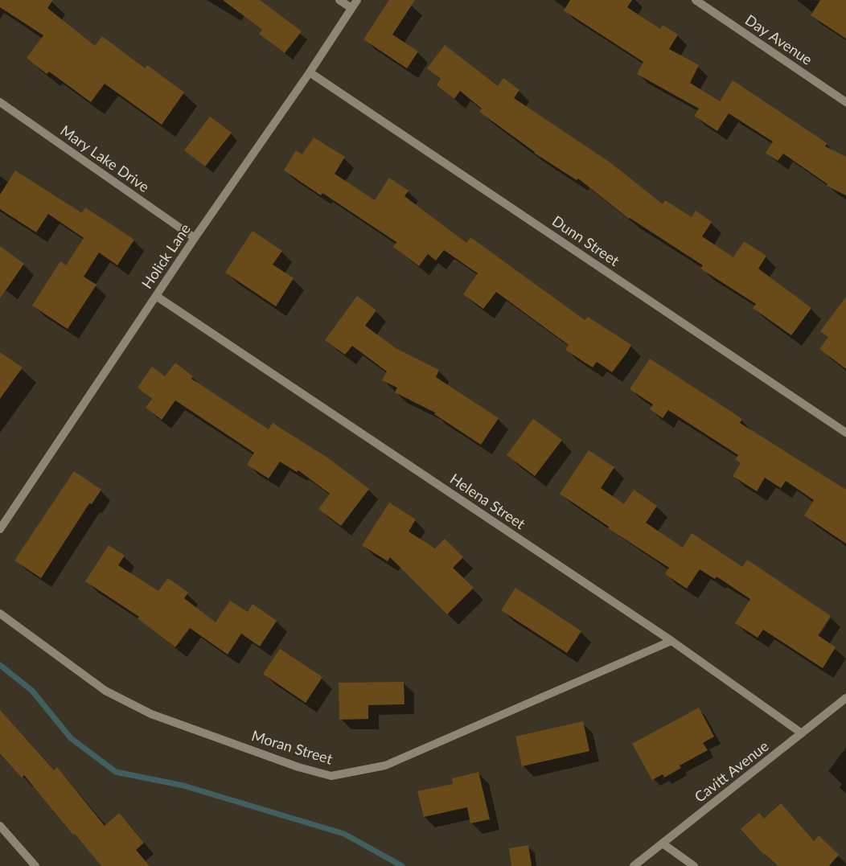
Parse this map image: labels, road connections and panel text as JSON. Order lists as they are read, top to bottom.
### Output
{
  "streets": {
    "street": [
      "Day Avenue",
      "Mary Lake Drive",
      "Dunn Street",
      "Holick Lane",
      "Helena Street",
      "Moran Street",
      "Cavitt Avenue"
    ]
  },
  "crossings": [
    ["Mary Lake Drive", "Holick Lane"],
    ["Dunn Street", "Holick Lane"],
    ["Holick Lane", "Helena Street"],
    ["Helena Street", "Moran Street"],
    ["Helena Street", "Cavitt Avenue"]
  ]
}
